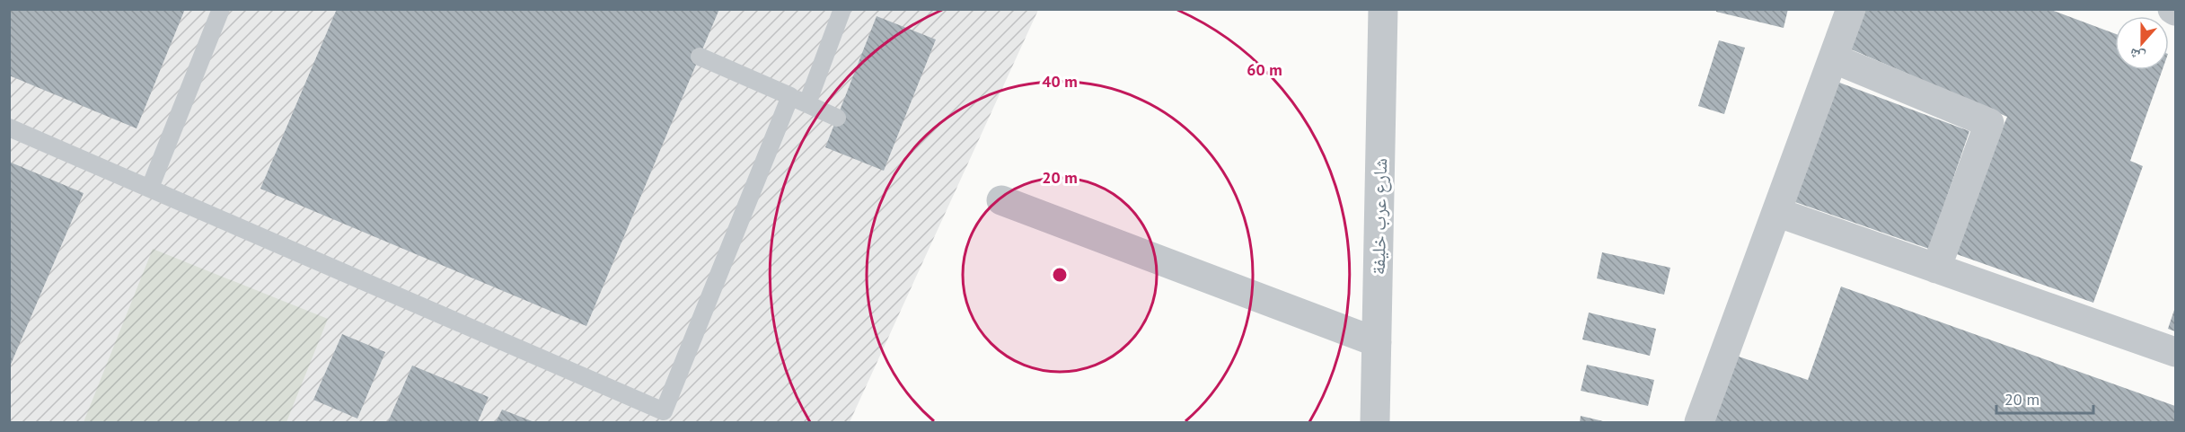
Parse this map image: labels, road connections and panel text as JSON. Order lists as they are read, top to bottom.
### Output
{
  "streets": {
    "street": ["شارع عرب خليفة"]
  },
  "scale_bar": "20 m",
  "north": "bottom",
  "rings": ["60 m", "40 m", "20 m"]
}
